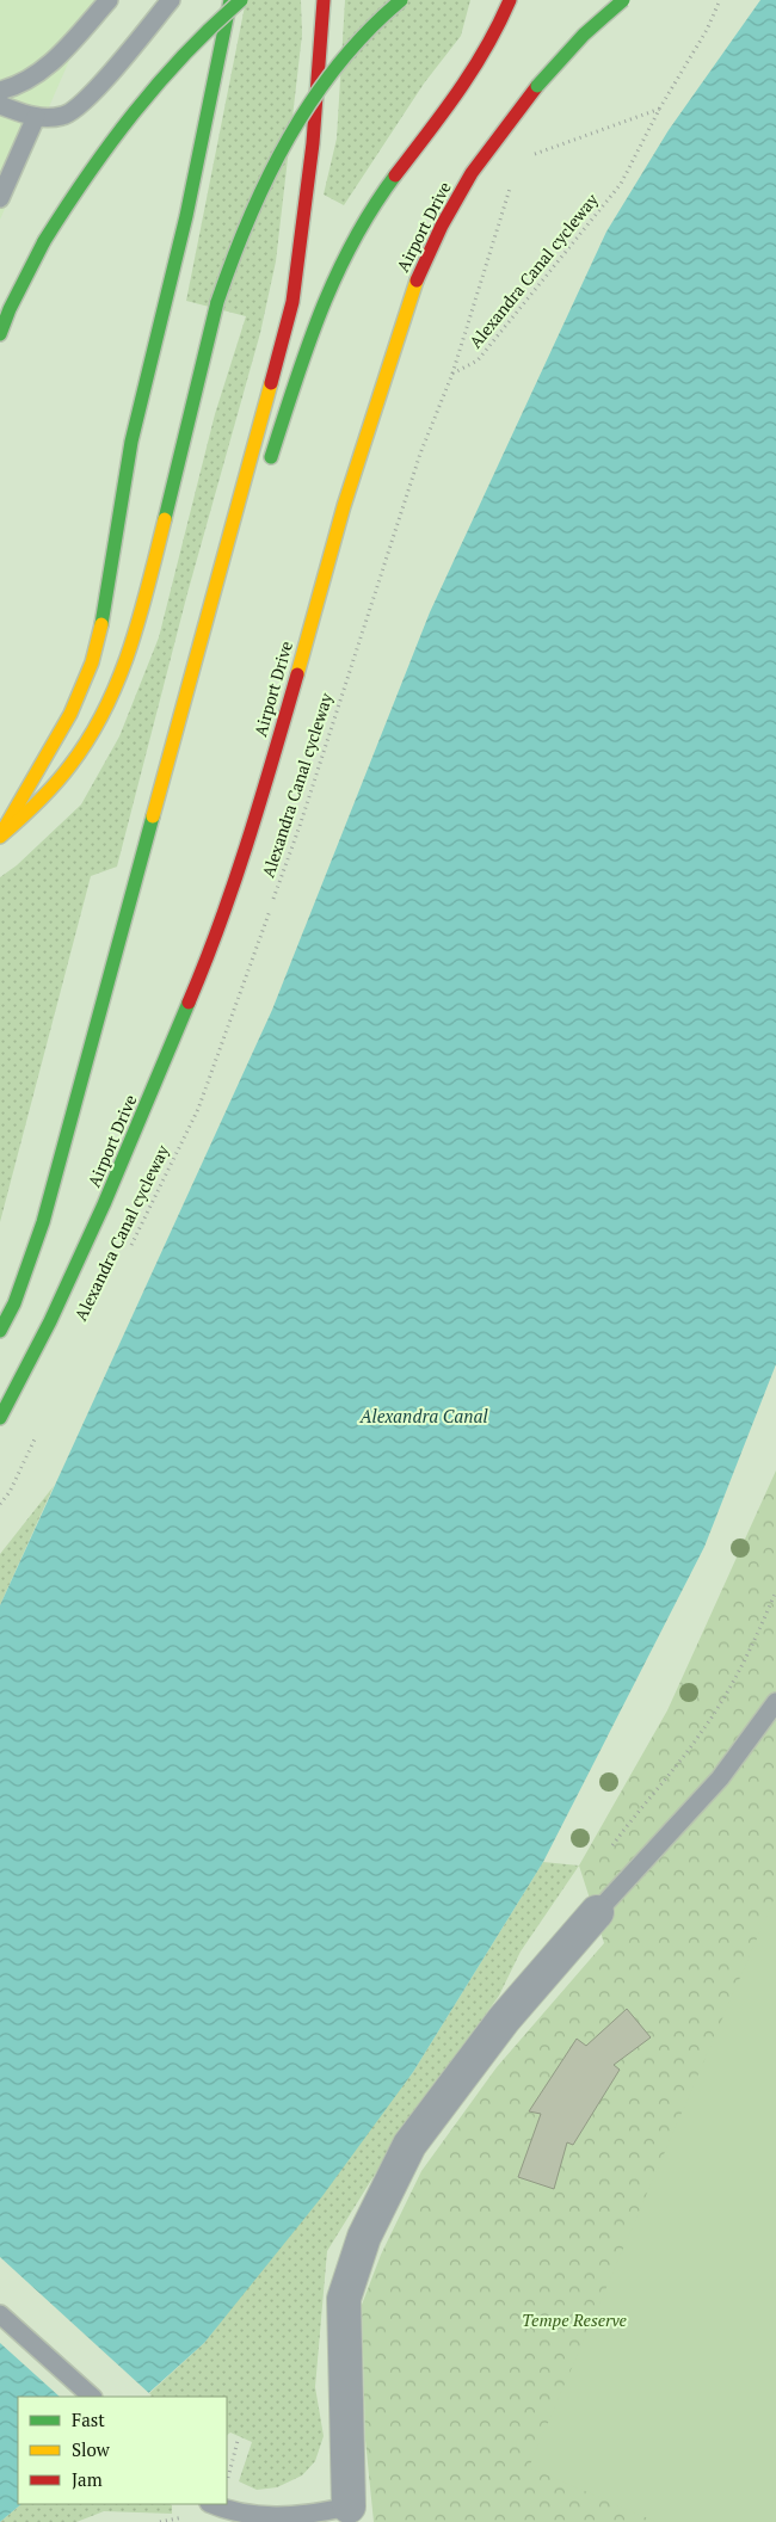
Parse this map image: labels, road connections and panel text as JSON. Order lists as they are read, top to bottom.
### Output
{
  "streets": {
    "main road": ["Airport Drive"],
    "path": ["Alexandra Canal cycleway"]
  },
  "water": ["Alexandra Canal"],
  "parks": ["Tempe Reserve"],
  "legend": ["Fast", "Slow", "Jam"]
}
